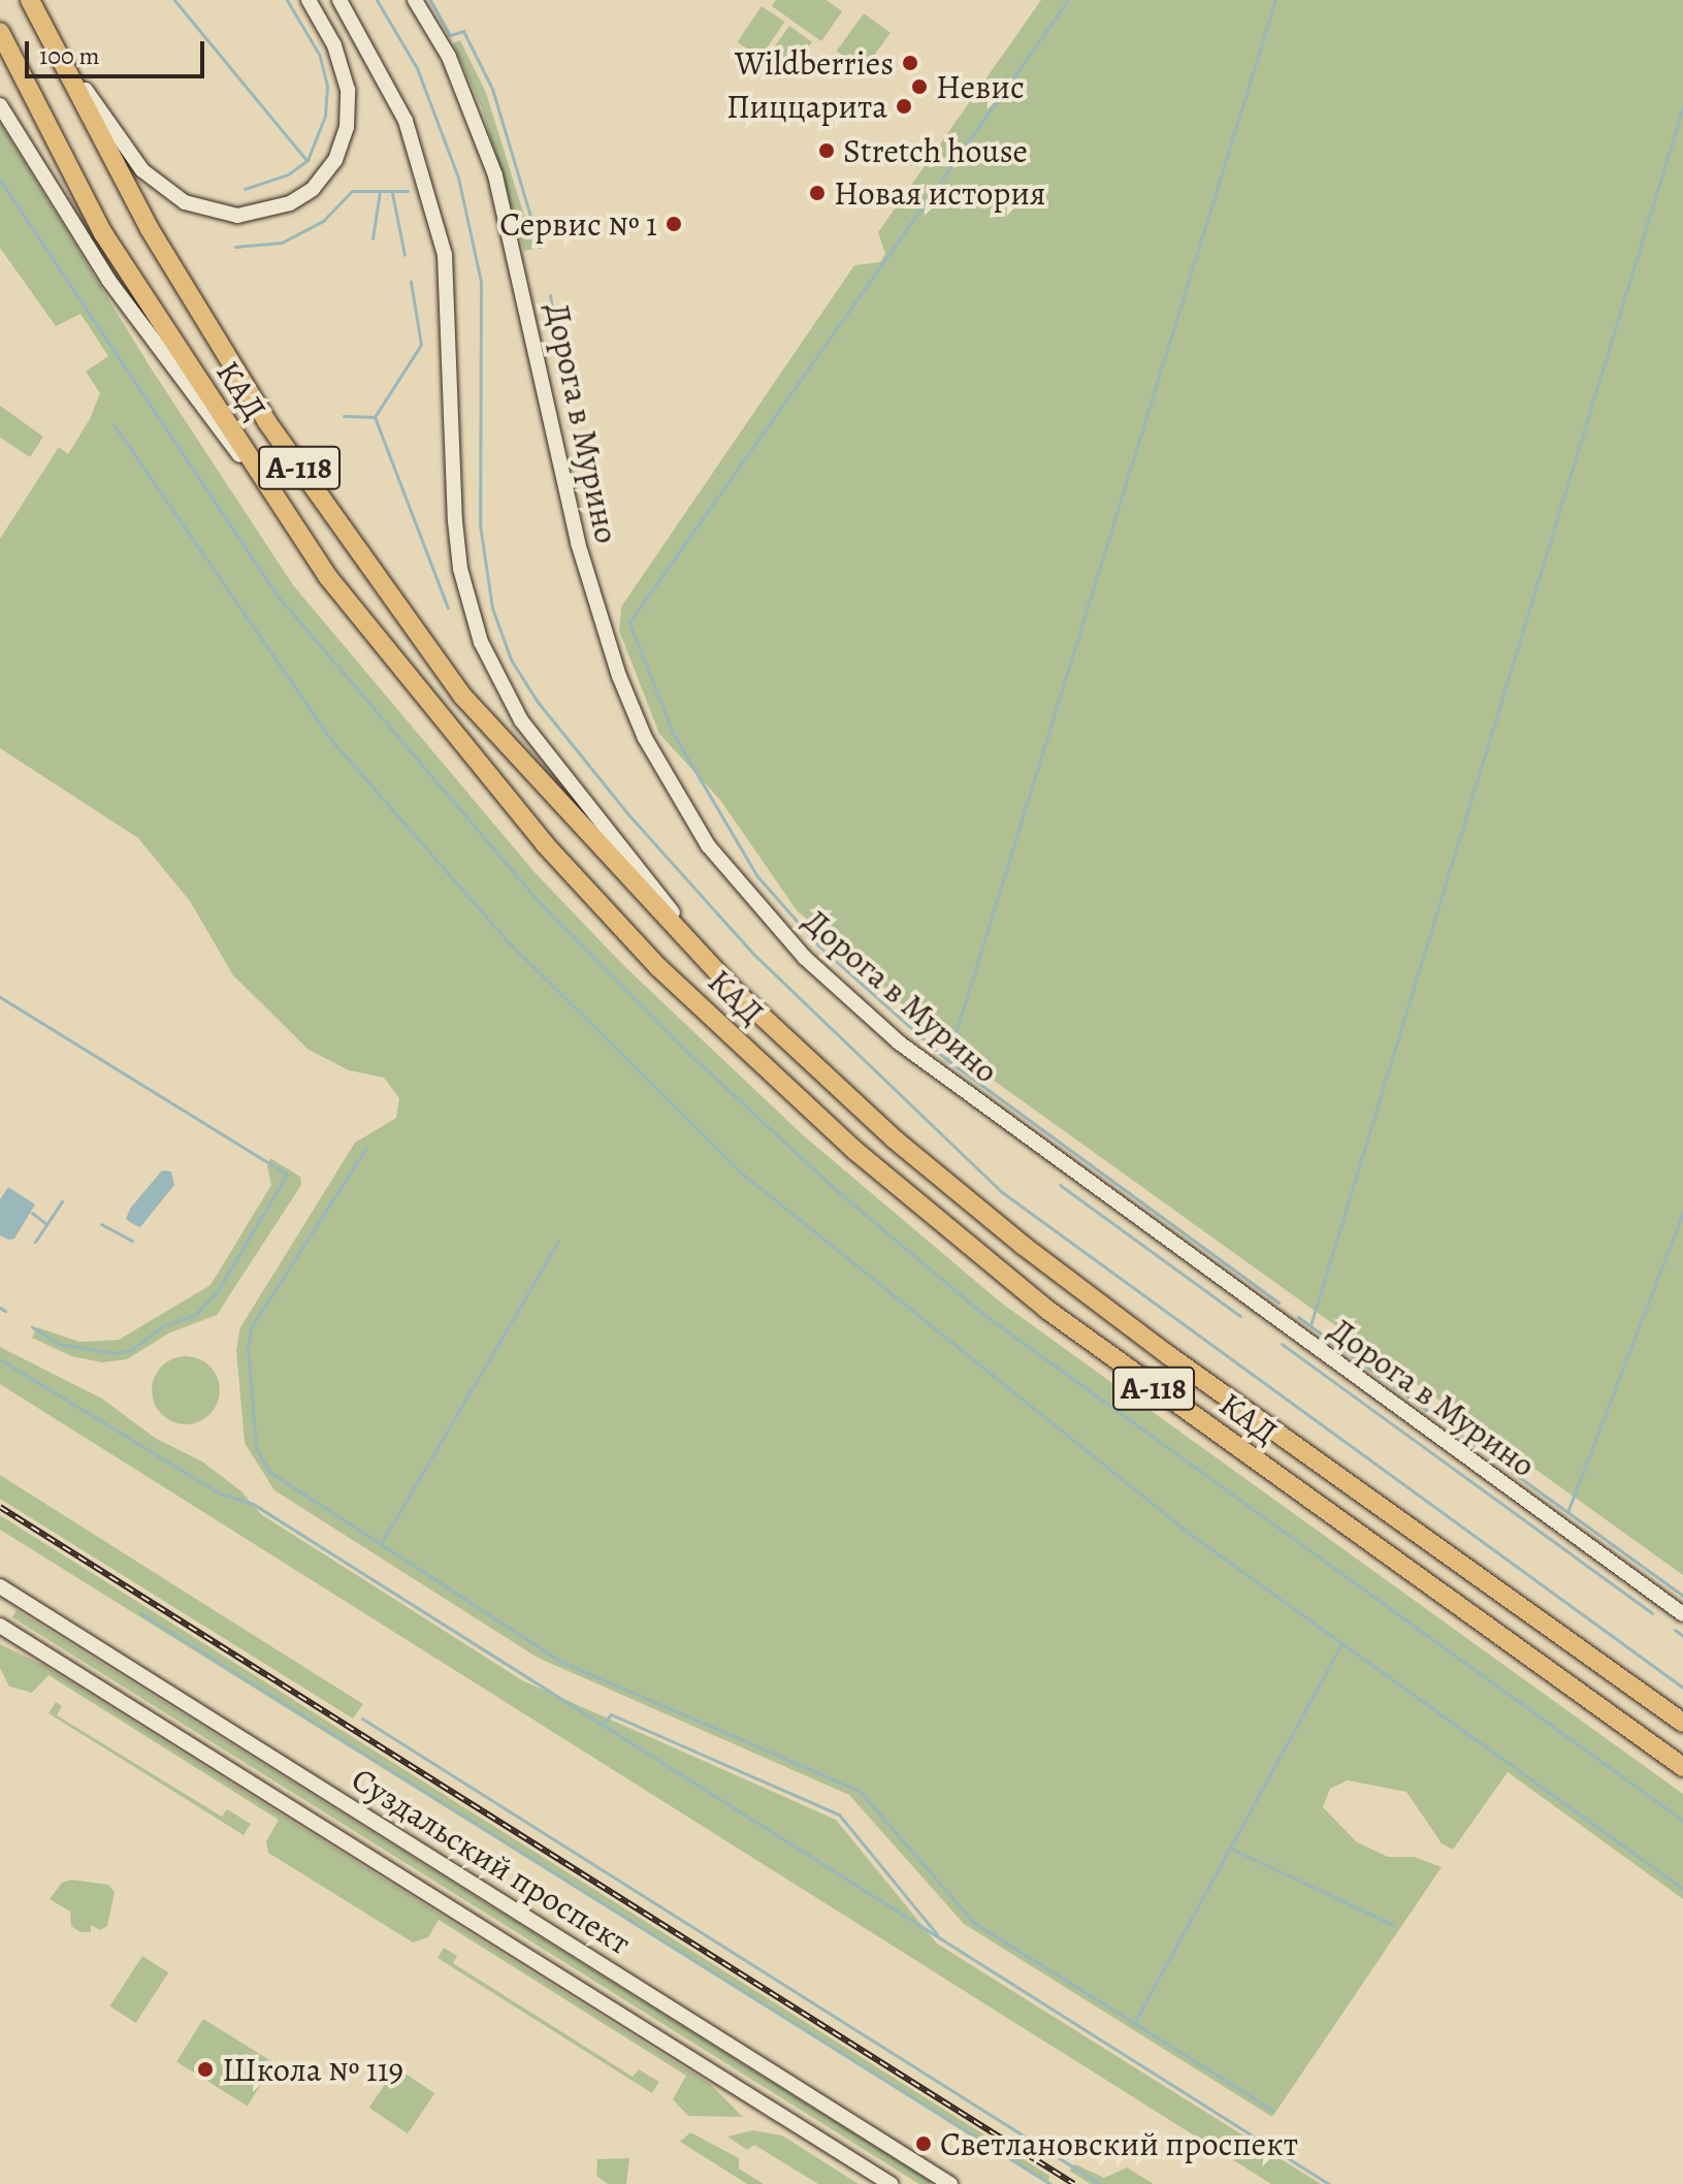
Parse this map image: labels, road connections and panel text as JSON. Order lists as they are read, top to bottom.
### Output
{
  "streets": {
    "highway": ["КАД", "А-118"],
    "main road": ["Дорога в Мурино", "Суздальский проспект"]
  },
  "places": [
    "Wildberries",
    "Невис",
    "Пиццарита",
    "Stretch house",
    "Новая история",
    "Сервис № 1",
    "Школа № 119",
    "Светлановский проспект"
  ],
  "scale_bar": "100 m"
}
